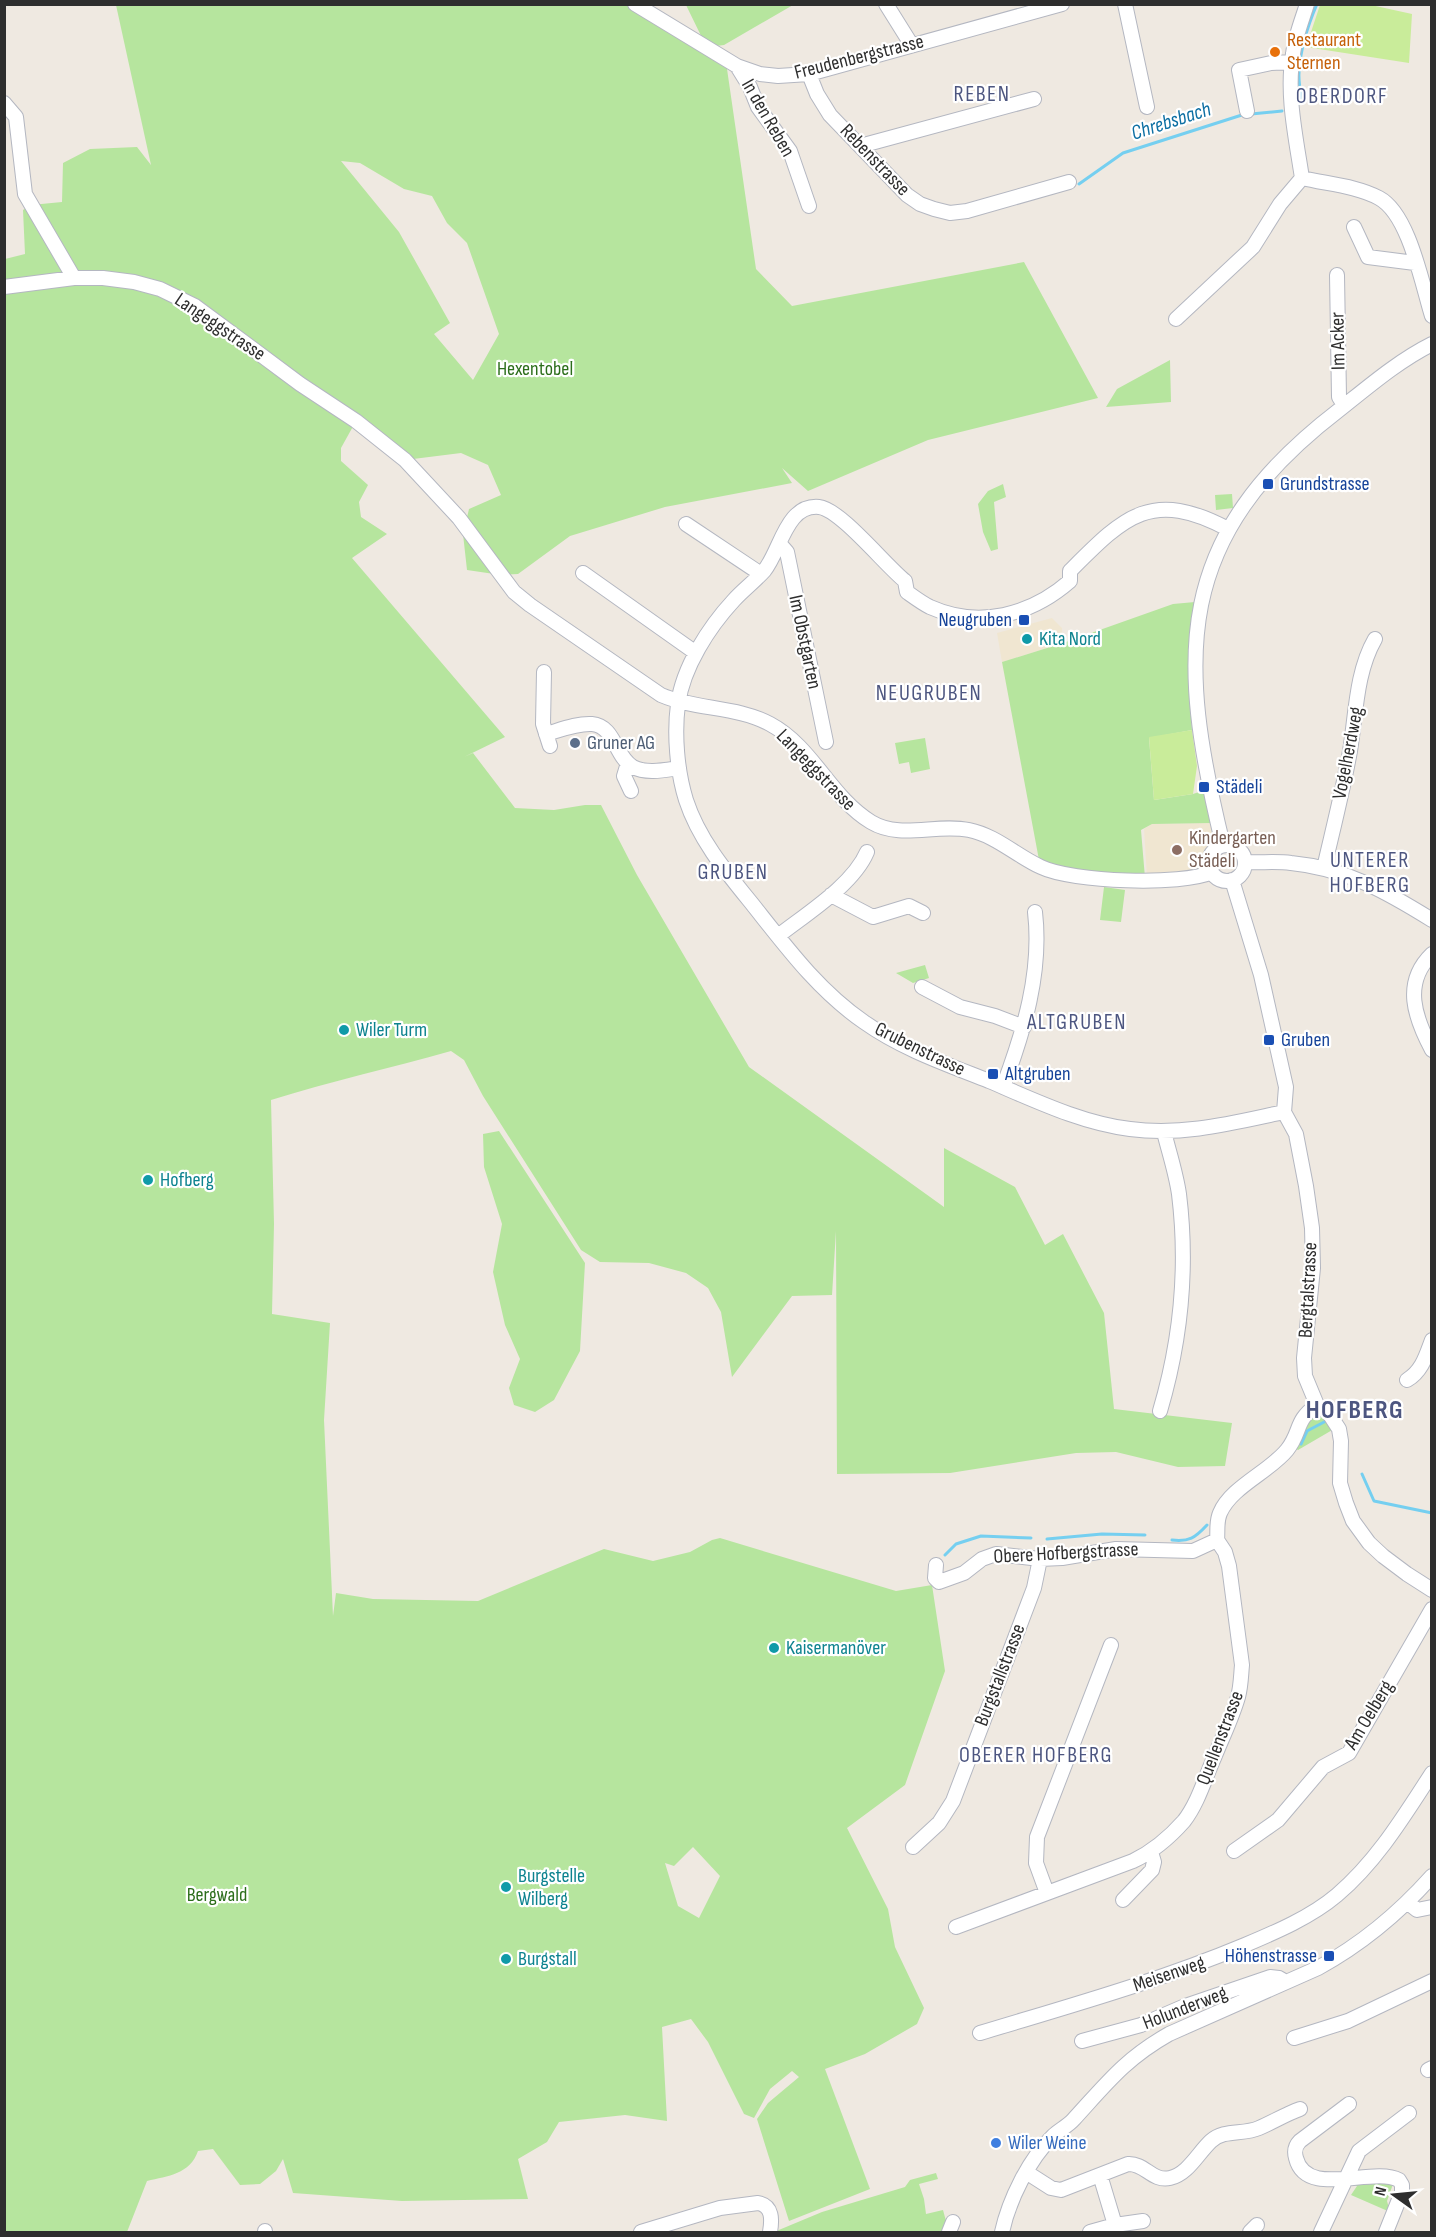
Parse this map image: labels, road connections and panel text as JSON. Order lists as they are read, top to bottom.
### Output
{
  "streets": {
    "street": [
      "Freudenbergstrasse",
      "In den Reben",
      "Rebenstrasse",
      "Langeggstrasse",
      "Im Acker",
      "Im Obstgarten",
      "Vogelherdweg",
      "Grubenstrasse",
      "Bergtalstrasse",
      "Obere Hofbergstrasse",
      "Burgstallstrasse",
      "Am Oelberg",
      "Quellenstrasse",
      "Meisenweg",
      "Holunderweg"
    ]
  },
  "crossings": [
    ["Freudenbergstrasse", "In den Reben"],
    ["Freudenbergstrasse", "Rebenstrasse"],
    ["Langeggstrasse", "Grubenstrasse"],
    ["Langeggstrasse", "Bergtalstrasse"],
    ["Grubenstrasse", "Bergtalstrasse"],
    ["Obere Hofbergstrasse", "Burgstallstrasse"],
    ["Obere Hofbergstrasse", "Quellenstrasse"]
  ],
  "districts": [
    "REBEN",
    "OBERDORF",
    "NEUGRUBEN",
    "UNTERER HOFBERG",
    "GRUBEN",
    "ALTGRUBEN",
    "HOFBERG",
    "OBERER HOFBERG"
  ],
  "water": ["Chrebsbach"],
  "parks": ["Hexentobel", "Bergwald"],
  "places": {
    "other": [
      "Restaurant Sternen",
      "Kita Nord",
      "Gruner AG",
      "Kindergarten Städeli",
      "Wiler Turm",
      "Hofberg",
      "Kaisermanöver",
      "Burgstelle Wilberg",
      "Burgstall",
      "Wiler Weine"
    ],
    "transit": [
      "Grundstrasse",
      "Neugruben",
      "Städeli",
      "Gruben",
      "Altgruben",
      "Höhenstrasse"
    ]
  },
  "north": "left"
}
